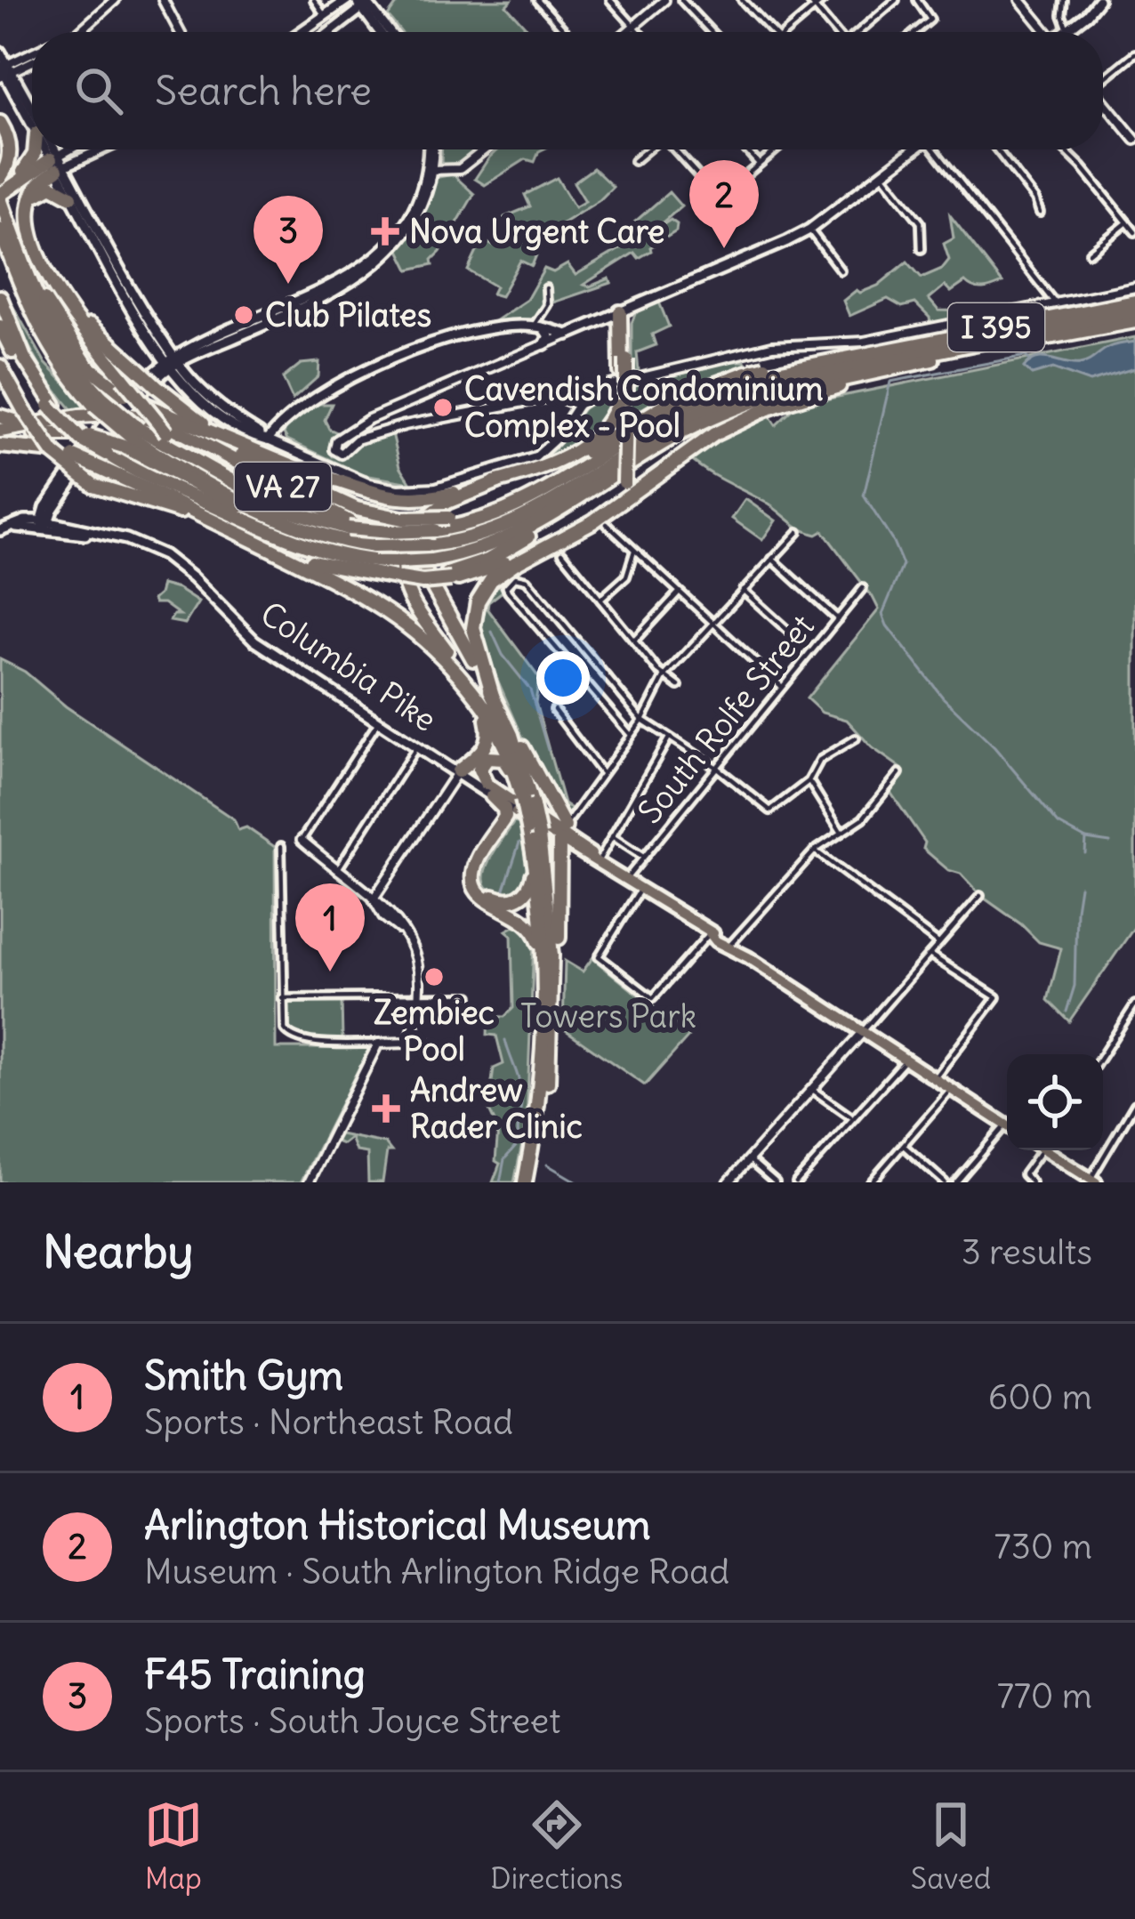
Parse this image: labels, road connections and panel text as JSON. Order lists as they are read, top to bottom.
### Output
{
  "streets": {
    "highway": ["I 395", "VA 27"],
    "main road": ["Columbia Pike"],
    "street": ["South Rolfe Street"]
  },
  "crossings": [
    ["I 395", "VA 27"],
    ["Columbia Pike", "South Rolfe Street"]
  ],
  "parks": ["Towers Park"],
  "places": {
    "health": ["Nova Urgent Care", "Andrew Rader Clinic"],
    "other": ["Club Pilates", "Cavendish Condominium Complex - Pool", "Zembiec Pool"]
  },
  "page": {
    "search": "Search here",
    "pins": ["2", "3", "1"],
    "heading": ["Nearby", "3 results"],
    "list": [
      {
        "mark": "1",
        "name": "Smith Gym",
        "note": "Sports · Northeast Road",
        "value": "600 m"
      },
      {
        "mark": "2",
        "name": "Arlington Historical Museum",
        "note": "Museum · South Arlington Ridge Road",
        "value": "730 m"
      },
      {
        "mark": "3",
        "name": "F45 Training",
        "note": "Sports · South Joyce Street",
        "value": "770 m"
      }
    ],
    "nav": ["Map", "Directions", "Saved"]
  }
}
